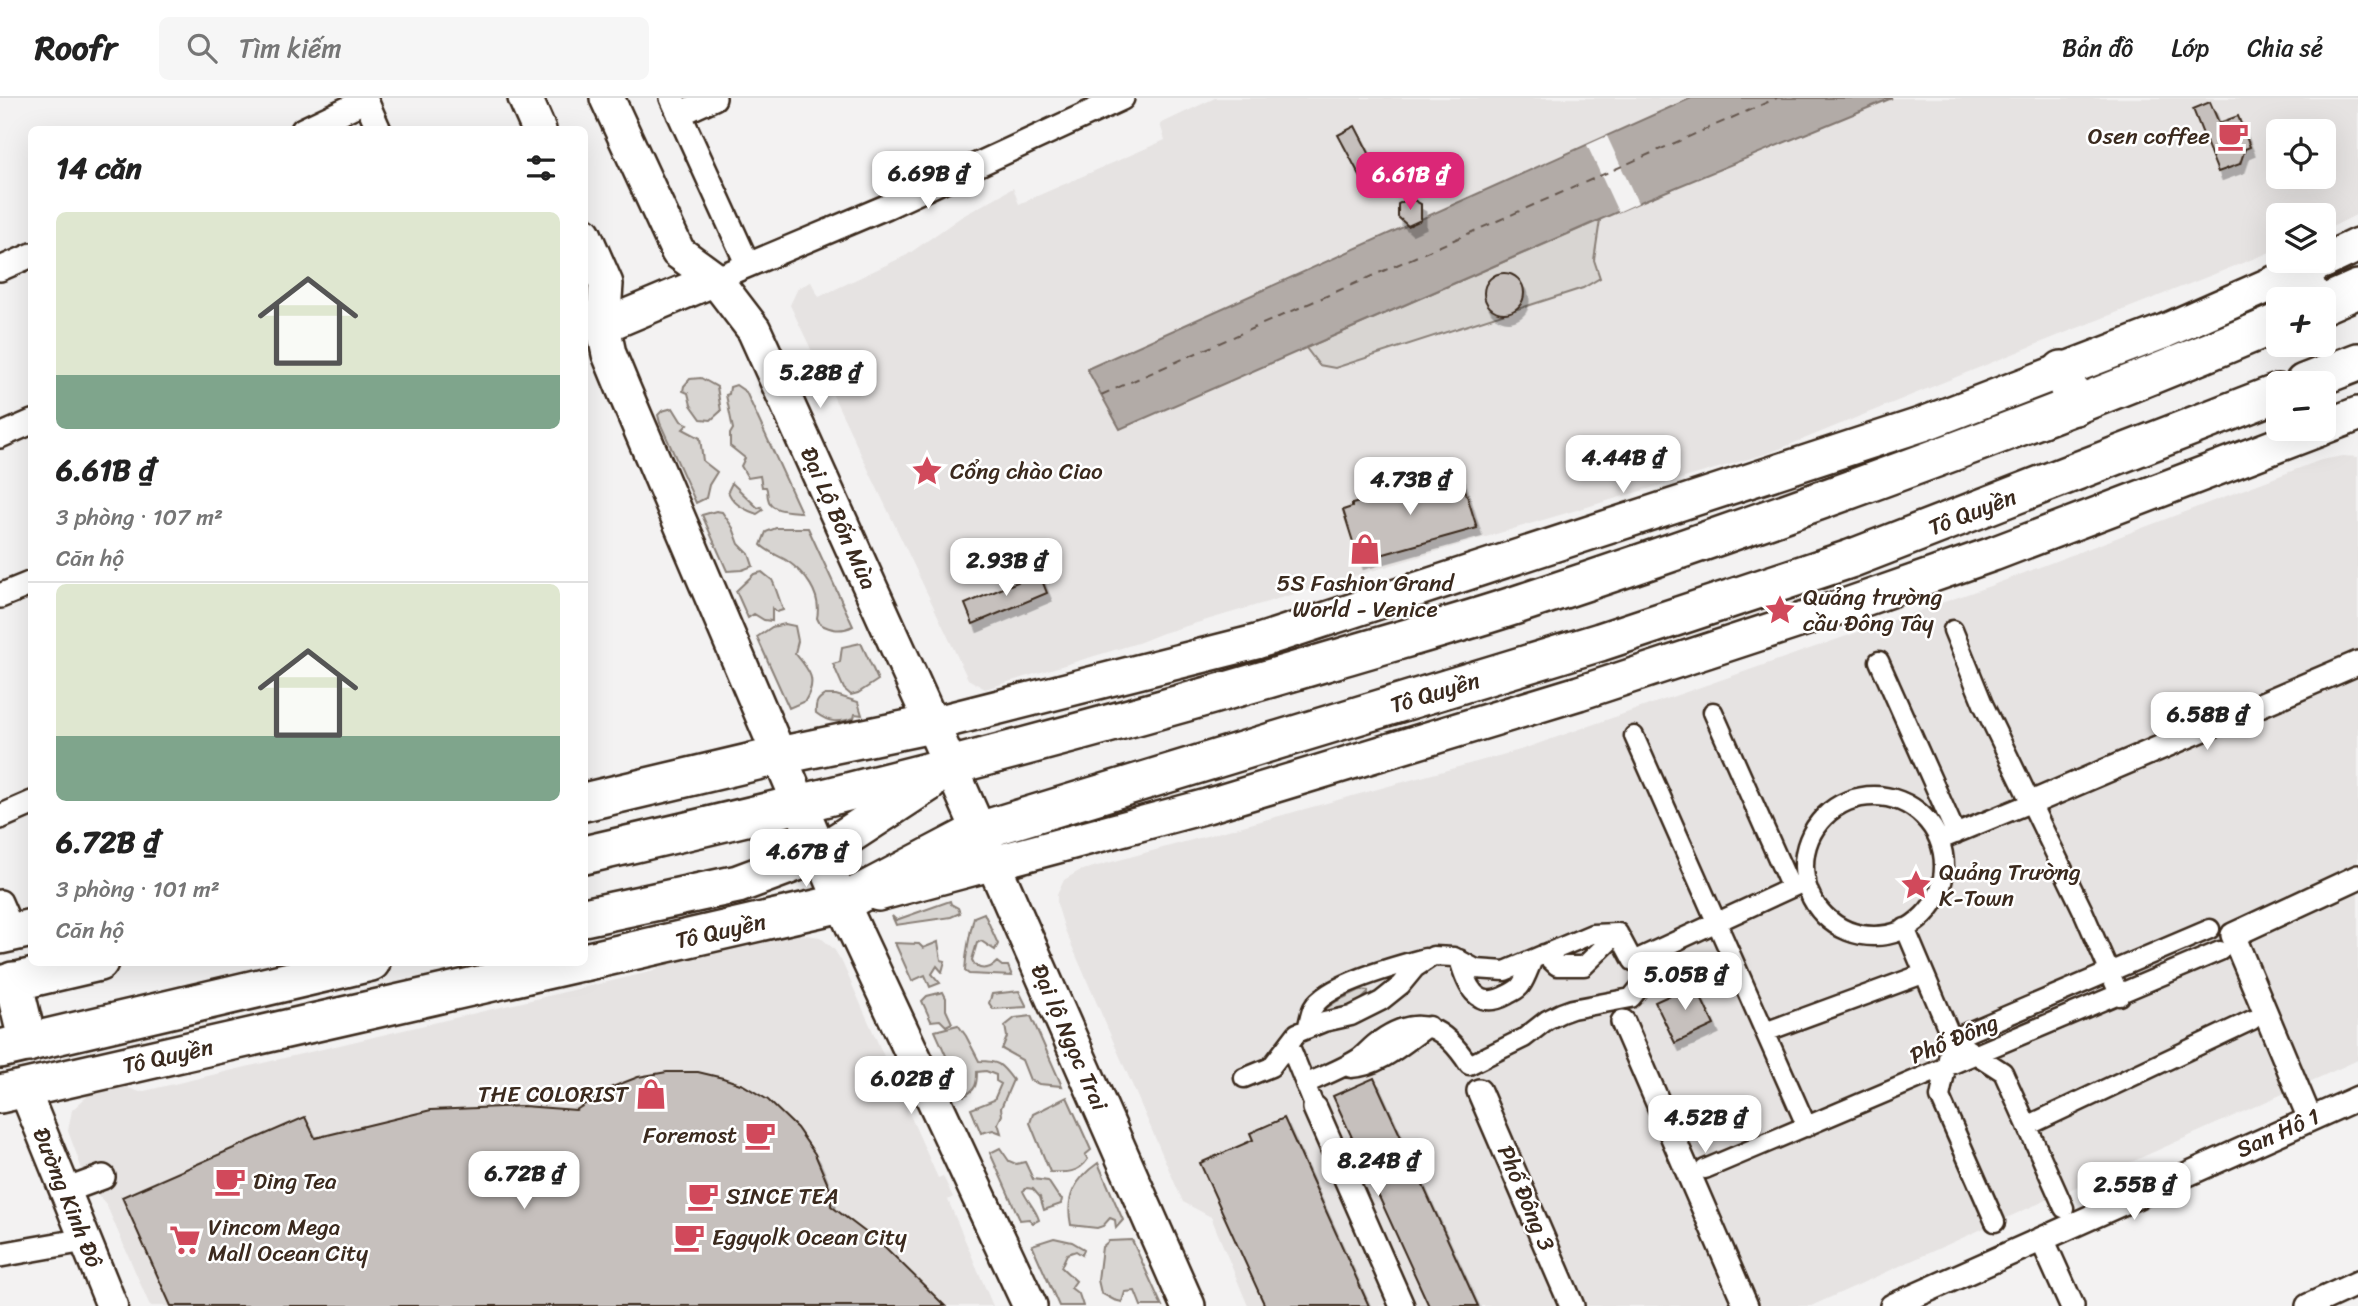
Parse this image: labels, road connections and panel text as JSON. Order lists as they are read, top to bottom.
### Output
{
  "streets": {
    "main road": ["Tô Quyền", "Đại Lộ Bốn Mùa", "Đại lộ Ngọc Trai"],
    "street": [
      "Phố Đông",
      "San Hô 1",
      "Đường Kinh Đô",
      "Phố Đông 3"
    ]
  },
  "crossings": [
    ["Tô Quyền", "Đại Lộ Bốn Mùa"],
    ["Tô Quyền", "Đại lộ Ngọc Trai"],
    ["Tô Quyền", "Đường Kinh Đô"],
    ["Đại Lộ Bốn Mùa", "Đại lộ Ngọc Trai"]
  ],
  "places": {
    "cafe": [
      "Osen coffee",
      "Foremost",
      "Ding Tea",
      "SINCE TEA",
      "Eggyolk Ocean City"
    ],
    "place": ["Cổng chào Ciao", "Quảng trường cầu Đông Tây", "Quảng Trường K-Town"],
    "shop": ["5S Fashion Grand World - Venice", "THE COLORIST"],
    "supermarket": ["Vincom Mega Mall Ocean City"]
  },
  "page": {
    "header": "Roofr",
    "search": "Tìm kiếm",
    "nav": ["Bản đồ", "Lớp", "Chia sẻ"],
    "map_buttons": ["+", "−"],
    "heading": "14 căn",
    "price": [
      "6.69B ₫",
      "6.61B ₫",
      "5.28B ₫",
      "4.44B ₫",
      "4.73B ₫",
      "2.93B ₫",
      "6.58B ₫",
      "4.67B ₫",
      "5.05B ₫",
      "6.02B ₫",
      "4.52B ₫",
      "8.24B ₫",
      "6.72B ₫",
      "2.55B ₫"
    ],
    "list": [
      {
        "name": "6.61B ₫",
        "note": "3 phòng · 107 m² · Căn hộ"
      },
      {
        "name": "6.72B ₫",
        "note": "3 phòng · 101 m² · Căn hộ"
      }
    ]
  }
}
